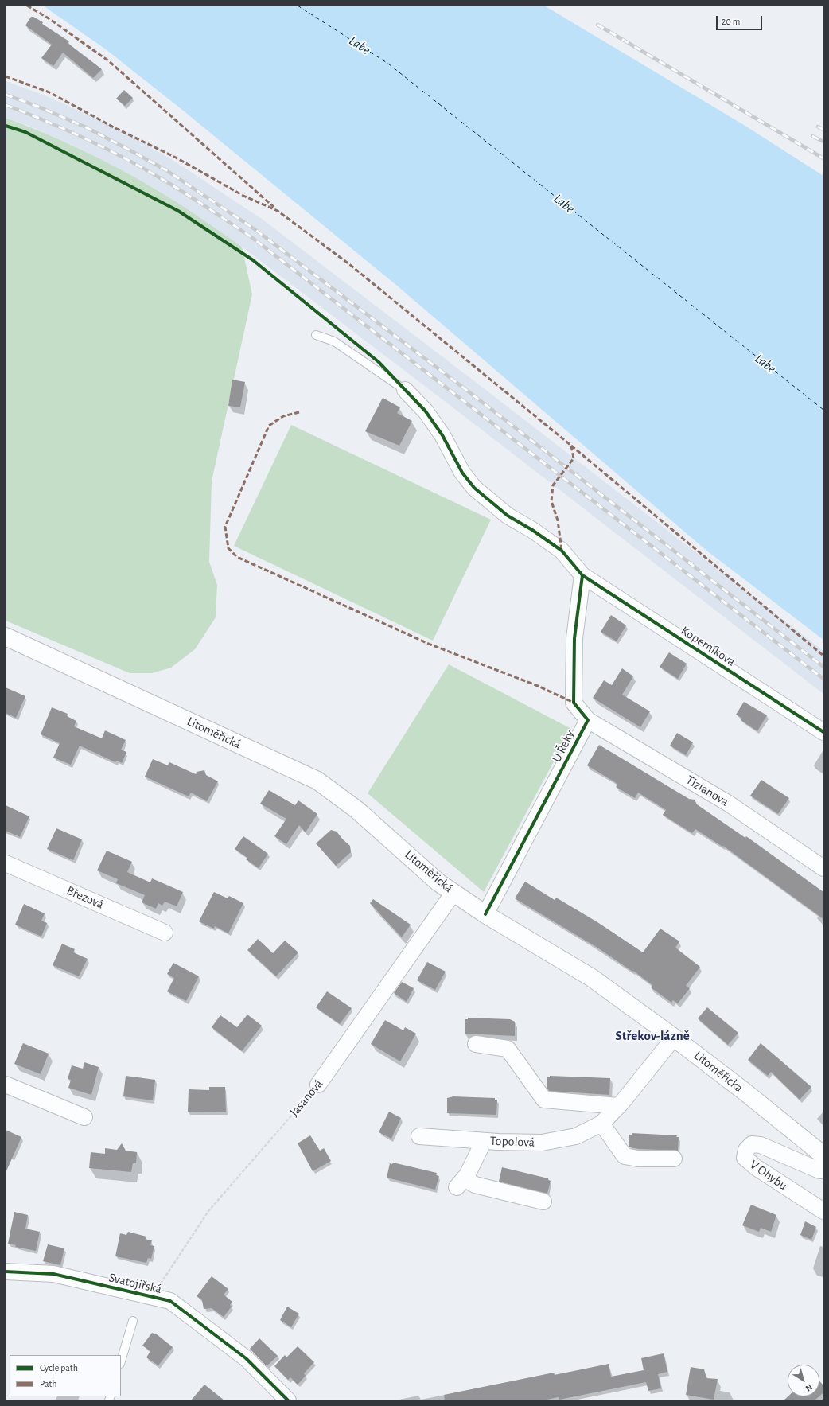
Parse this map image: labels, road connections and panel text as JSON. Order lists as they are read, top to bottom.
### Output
{
  "streets": {
    "main road": ["Litoměřická"],
    "street": [
      "Koperníkova",
      "U Řeky",
      "Tizianova",
      "Březová",
      "Jasanová",
      "Topolová",
      "V Ohybu",
      "Svatojiřská"
    ]
  },
  "crossings": [
    ["Koperníkova", "U Řeky"],
    ["Litoměřická", "U Řeky"],
    ["Litoměřická", "Jasanová"],
    ["Litoměřická", "Topolová"],
    ["U Řeky", "Tizianova"],
    ["Jasanová", "Svatojiřská"]
  ],
  "districts": ["Střekov-lázně"],
  "water": ["Labe"],
  "legend": ["Cycle path", "Path"],
  "scale_bar": "20 m",
  "north": "bottom right"
}
